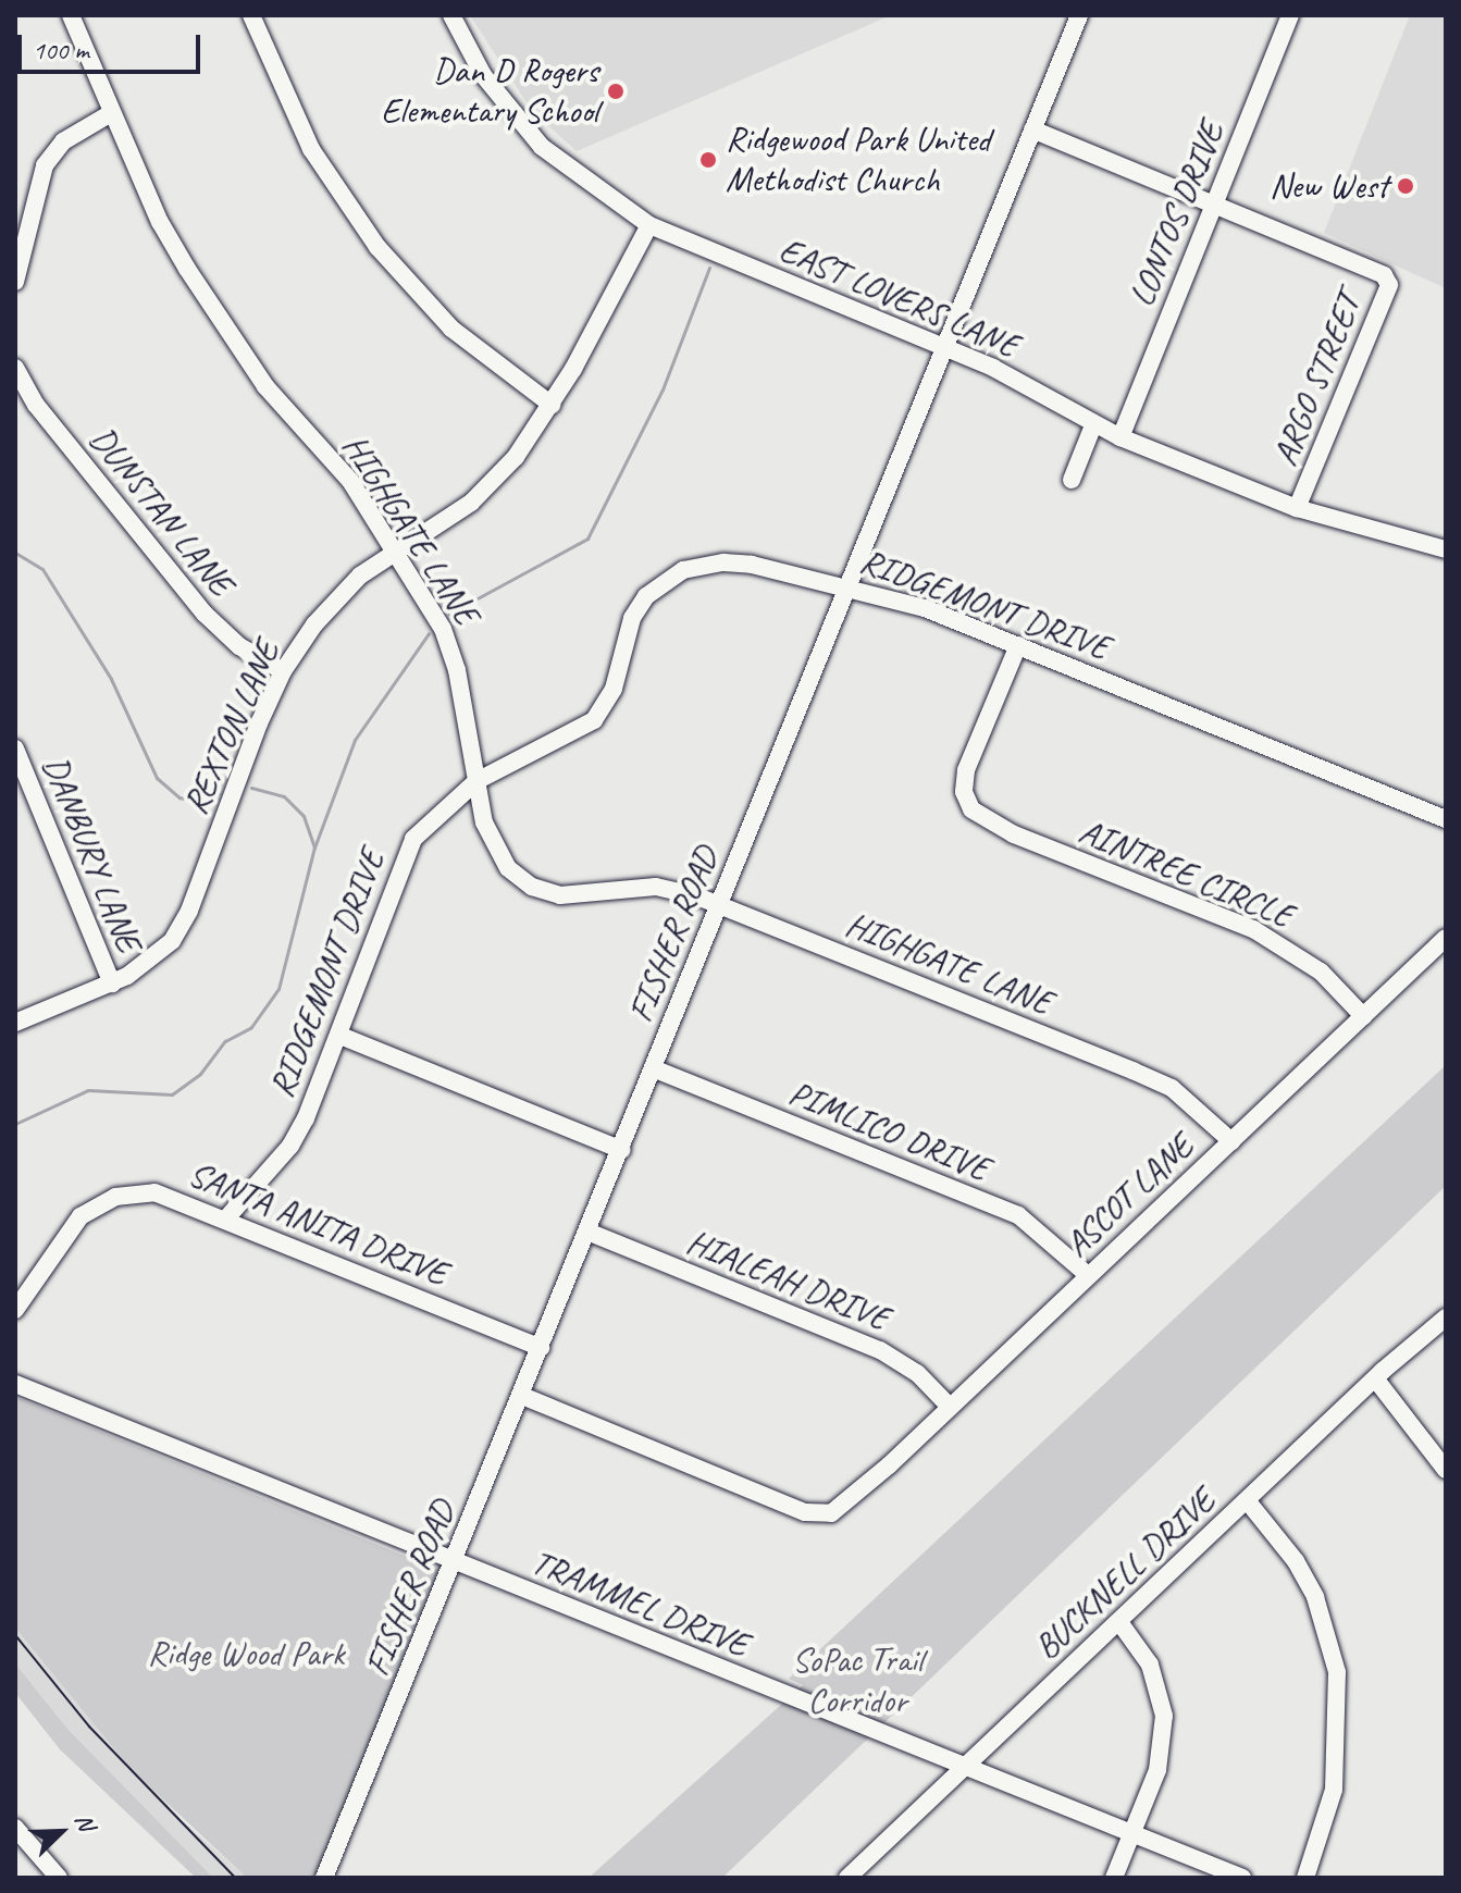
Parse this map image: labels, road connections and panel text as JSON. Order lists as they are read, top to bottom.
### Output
{
  "streets": {
    "street": [
      "LONTOS DRIVE",
      "EAST LOVERS LANE",
      "ARGO STREET",
      "DUNSTAN LANE",
      "HIGHGATE LANE",
      "RIDGEMONT DRIVE",
      "REXTON LANE",
      "DANBURY LANE",
      "AINTREE CIRCLE",
      "FISHER ROAD",
      "PIMLICO DRIVE",
      "ASCOT LANE",
      "SANTA ANITA DRIVE",
      "HIALEAH DRIVE",
      "BUCKNELL DRIVE",
      "TRAMMEL DRIVE"
    ]
  },
  "crossings": [
    ["LONTOS DRIVE", "EAST LOVERS LANE"],
    ["LONTOS DRIVE", "ARGO STREET"],
    ["EAST LOVERS LANE", "ARGO STREET"],
    ["EAST LOVERS LANE", "REXTON LANE"],
    ["EAST LOVERS LANE", "FISHER ROAD"],
    ["DUNSTAN LANE", "REXTON LANE"],
    ["HIGHGATE LANE", "RIDGEMONT DRIVE"],
    ["HIGHGATE LANE", "REXTON LANE"],
    ["HIGHGATE LANE", "FISHER ROAD"],
    ["HIGHGATE LANE", "ASCOT LANE"],
    ["RIDGEMONT DRIVE", "AINTREE CIRCLE"],
    ["RIDGEMONT DRIVE", "FISHER ROAD"],
    ["RIDGEMONT DRIVE", "SANTA ANITA DRIVE"],
    ["REXTON LANE", "DANBURY LANE"],
    ["AINTREE CIRCLE", "ASCOT LANE"],
    ["FISHER ROAD", "PIMLICO DRIVE"],
    ["FISHER ROAD", "ASCOT LANE"],
    ["FISHER ROAD", "SANTA ANITA DRIVE"],
    ["FISHER ROAD", "HIALEAH DRIVE"],
    ["FISHER ROAD", "TRAMMEL DRIVE"],
    ["PIMLICO DRIVE", "ASCOT LANE"],
    ["ASCOT LANE", "HIALEAH DRIVE"],
    ["BUCKNELL DRIVE", "TRAMMEL DRIVE"]
  ],
  "parks": ["Ridge Wood Park", "SoPac Trail Corridor"],
  "places": ["Dan D Rogers Elementary School", "Ridgewood Park United Methodist Church", "New West"],
  "scale_bar": "100 m",
  "north": "top right"
}
